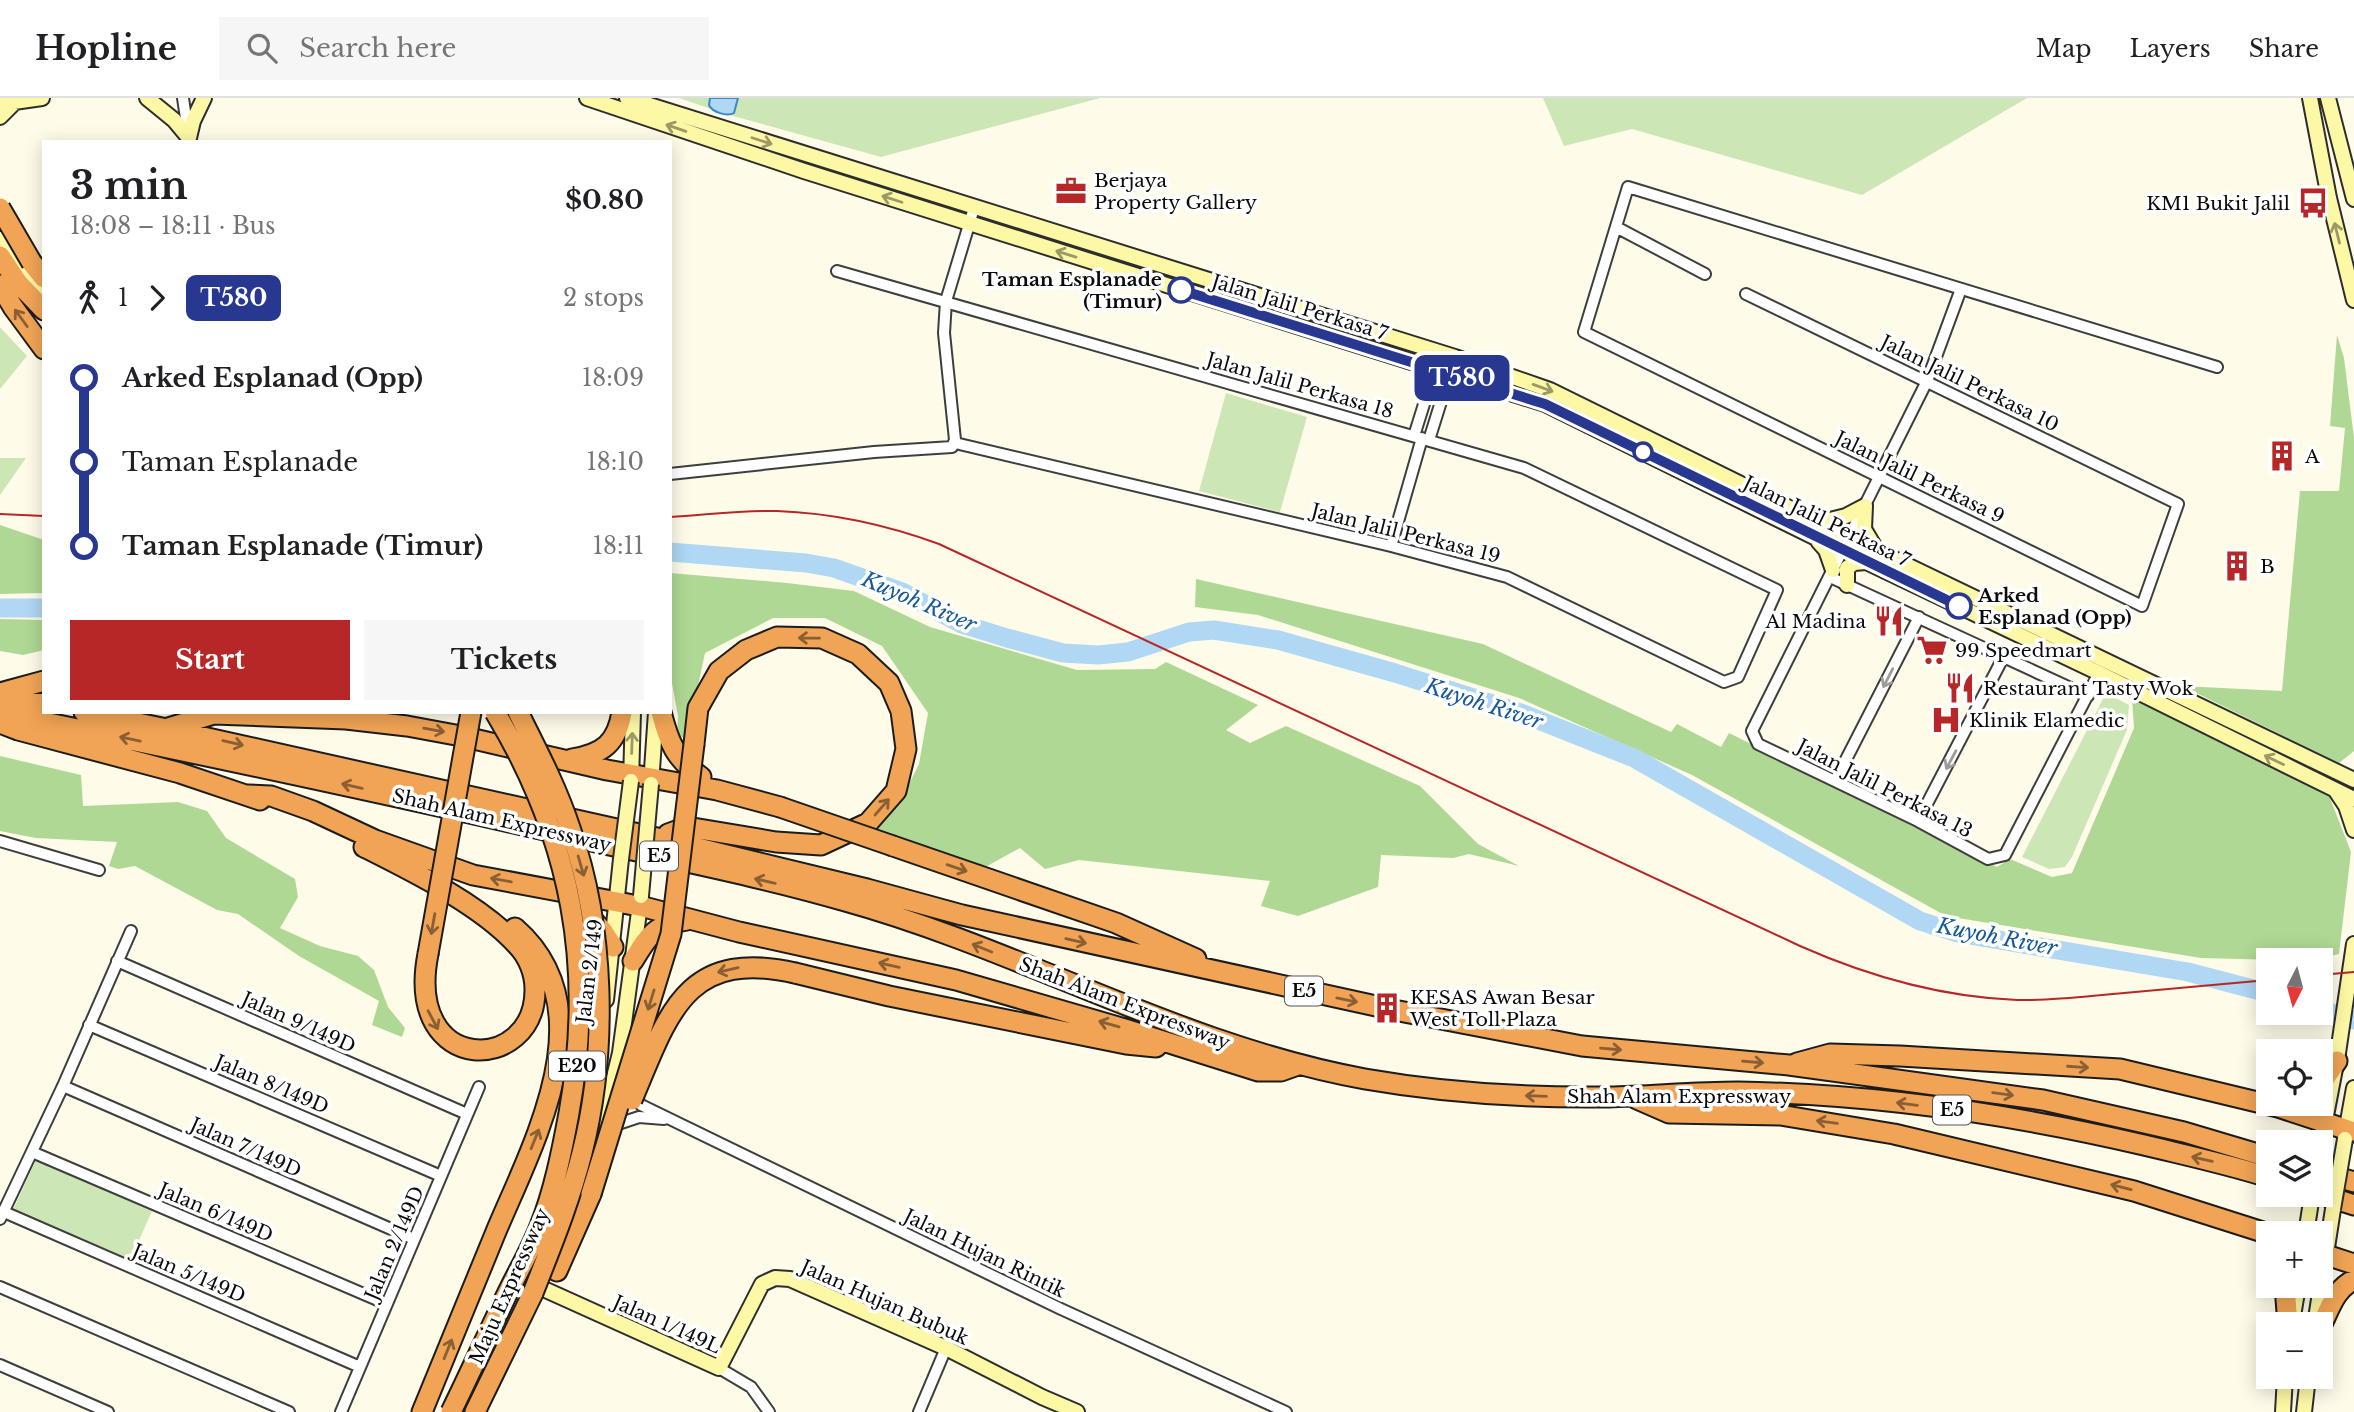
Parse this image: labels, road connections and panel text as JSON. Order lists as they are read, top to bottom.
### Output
{
  "streets": {
    "highway": [
      "Shah Alam Expressway",
      "E5",
      "E20",
      "Maju Expressway"
    ],
    "street": [
      "Jalan Jalil Perkasa 7",
      "Jalan Jalil Perkasa 10",
      "Jalan Jalil Perkasa 18",
      "Jalan Jalil Perkasa 9",
      "Jalan Jalil Perkasa 19",
      "Jalan Jalil Perkasa 13",
      "Jalan 2/149",
      "Jalan 9/149D",
      "Jalan 8/149D",
      "Jalan 7/149D",
      "Jalan 6/149D",
      "Jalan 2/149D",
      "Jalan Hujan Rintik",
      "Jalan 5/149D",
      "Jalan Hujan Bubuk",
      "Jalan 1/149L"
    ]
  },
  "crossings": [
    ["Jalan Jalil Perkasa 7", "Jalan Jalil Perkasa 13"],
    ["Jalan Jalil Perkasa 10", "Jalan Jalil Perkasa 9"],
    ["Jalan Jalil Perkasa 10", "Jalan Jalil Perkasa 13"],
    ["Jalan Jalil Perkasa 18", "Jalan Jalil Perkasa 19"],
    ["Jalan Jalil Perkasa 9", "Jalan Jalil Perkasa 13"],
    ["Jalan 9/149D", "Jalan 2/149D"],
    ["Jalan 8/149D", "Jalan 2/149D"],
    ["Jalan 7/149D", "Jalan 2/149D"],
    ["Jalan 6/149D", "Jalan 2/149D"],
    ["Jalan 2/149D", "Jalan 5/149D"],
    ["Maju Expressway", "Jalan 1/149L"],
    ["Jalan Hujan Bubuk", "Jalan 1/149L"]
  ],
  "water": ["Kuyoh River"],
  "places": {
    "office": ["Berjaya Property Gallery"],
    "bus stop": ["KM1 Bukit Jalil"],
    "other": ["Taman Esplanade (Timur)", "Arked Esplanad (Opp)"],
    "building": ["A", "B", "KESAS Awan Besar West Toll Plaza"],
    "restaurant": ["Al Madina", "Restaurant Tasty Wok"],
    "supermarket": ["99 Speedmart"],
    "hospital": ["Klinik Elamedic"]
  },
  "lines": ["bus line T580"],
  "north": "bottom",
  "page": {
    "header": "Hopline",
    "search": "Search here",
    "nav": ["Map", "Layers", "Share"],
    "on_map": "T580",
    "heading": ["3 min", "18:08 – 18:11 · Bus", "$0.80"],
    "legs": ["1", "T580", "2 stops"],
    "list": [
      {
        "name": "Arked Esplanad (Opp)",
        "value": "18:09"
      },
      {
        "name": "Taman Esplanade",
        "value": "18:10"
      },
      {
        "name": "Taman Esplanade (Timur)",
        "value": "18:11"
      }
    ],
    "buttons": ["Start", "Tickets"],
    "map_buttons": ["+", "−"]
  }
}
